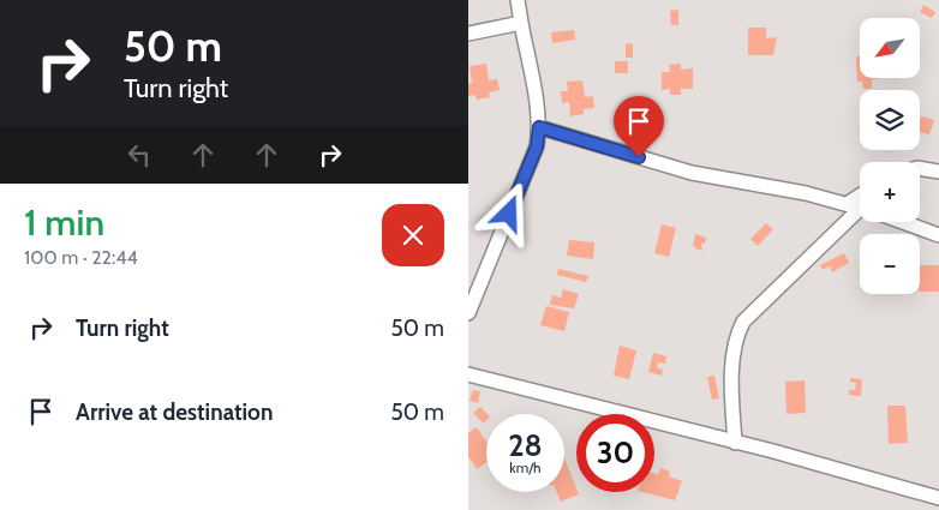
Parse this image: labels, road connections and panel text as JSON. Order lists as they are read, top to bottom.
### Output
{
  "north": "bottom left",
  "page": {
    "turn": ["50 m", "Turn right"],
    "map_buttons": ["+", "−"],
    "heading": ["1 min", "100 m · 22:44"],
    "list": [
      {
        "name": "Turn right",
        "value": "50 m"
      },
      {
        "name": "Arrive at destination",
        "value": "50 m"
      }
    ],
    "speed": "28 km/h",
    "limit": "30"
  }
}
